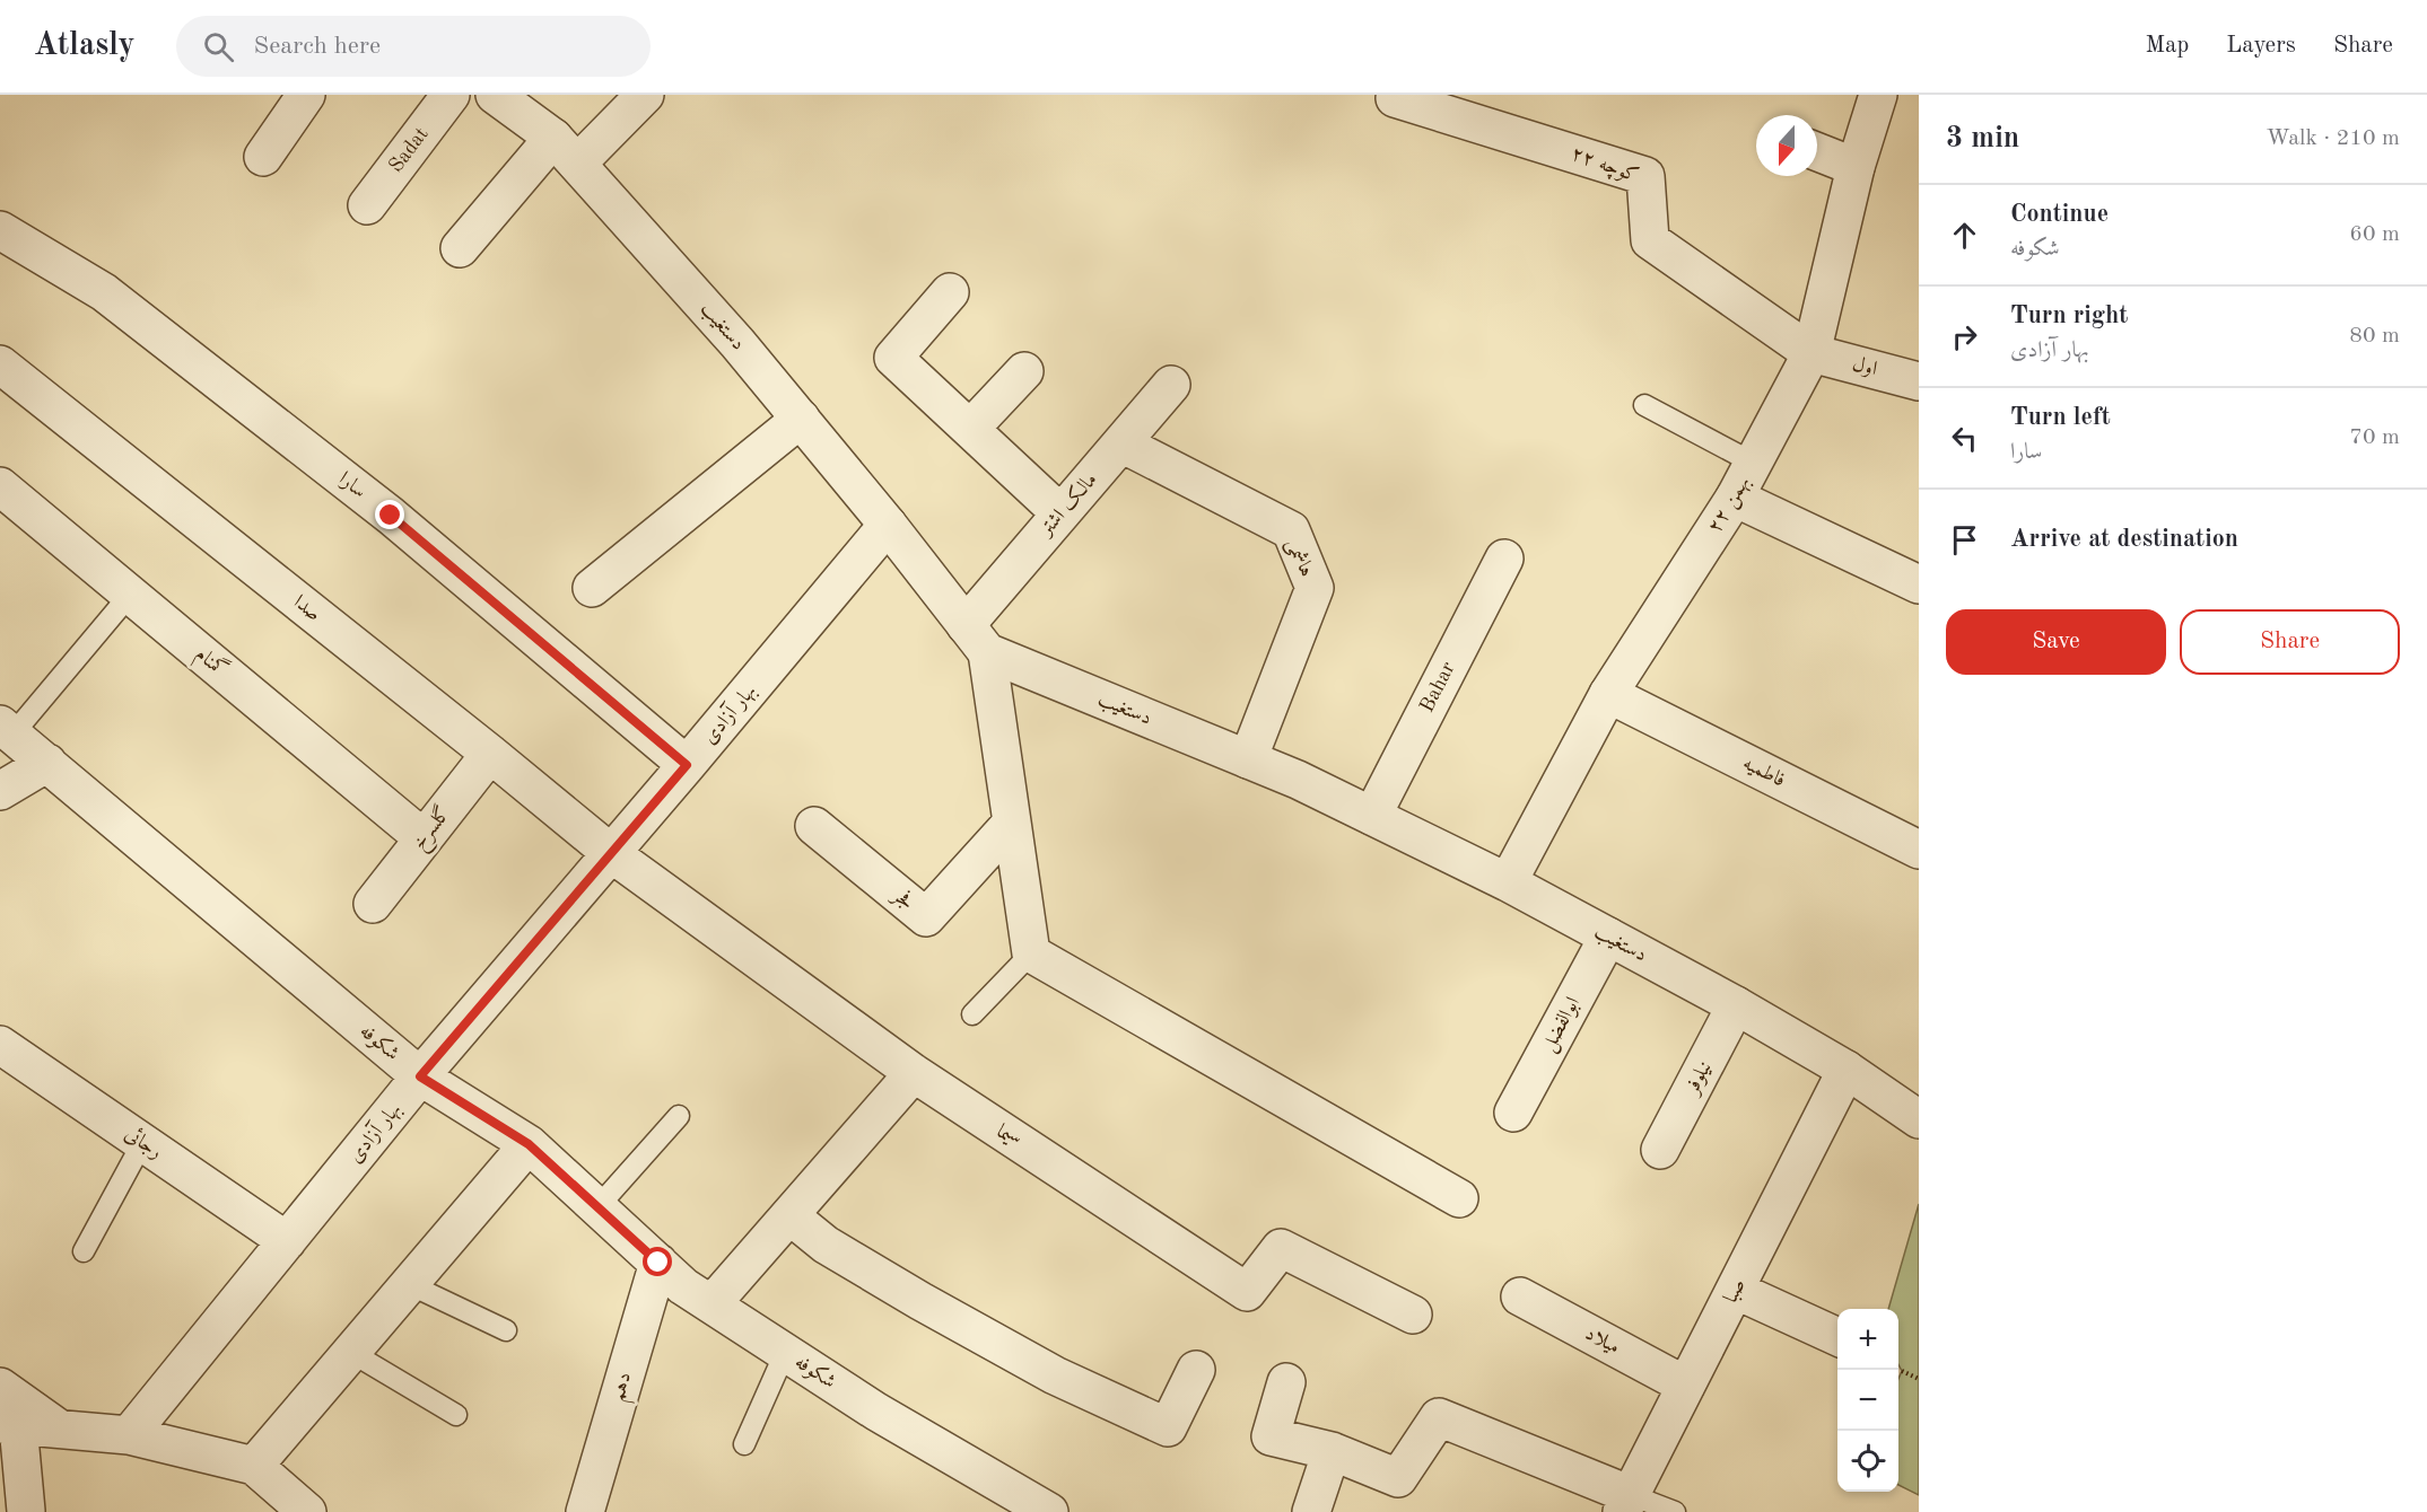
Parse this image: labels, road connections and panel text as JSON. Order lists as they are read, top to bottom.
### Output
{
  "streets": {
    "street": [
      "Sadat",
      "کوچه ۲۲",
      "دستغیب",
      "اول",
      "سارا",
      "مالک اشتر",
      "۲۲ بهمن",
      "هاشمی",
      "صدا",
      "گمنام",
      "Bahar",
      "بهار آزادی",
      "فاطمیه",
      "گلسرخ",
      "فجر",
      "ابوالفضل",
      "شکوفه",
      "نیلوفر",
      "سیما",
      "رجائی",
      "صبا",
      "میلاد",
      "دهم"
    ]
  },
  "crossings": [
    ["کوچه ۲۲", "اول"],
    ["کوچه ۲۲", "۲۲ بهمن"],
    ["دستغیب", "مالک اشتر"],
    ["دستغیب", "۲۲ بهمن"],
    ["دستغیب", "هاشمی"],
    ["دستغیب", "Bahar"],
    ["دستغیب", "بهار آزادی"],
    ["دستغیب", "ابوالفضل"],
    ["دستغیب", "نیلوفر"],
    ["دستغیب", "صبا"],
    ["اول", "۲۲ بهمن"],
    ["سارا", "بهار آزادی"],
    ["مالک اشتر", "هاشمی"],
    ["۲۲ بهمن", "فاطمیه"],
    ["صدا", "بهار آزادی"],
    ["صدا", "گلسرخ"],
    ["صدا", "سیما"],
    ["گمنام", "گلسرخ"],
    ["بهار آزادی", "شکوفه"],
    ["بهار آزادی", "سیما"],
    ["بهار آزادی", "رجائی"],
    ["شکوفه", "دهم"],
    ["صبا", "میلاد"]
  ],
  "north": "bottom",
  "page": {
    "header": "Atlasly",
    "search": "Search here",
    "nav": ["Map", "Layers", "Share"],
    "heading": ["3 min", "Walk · 210 m"],
    "list": [
      ["Continue", "شکوفه", "60 m"],
      ["Turn right", "بهار آزادی", "80 m"],
      ["Turn left", "سارا", "70 m"],
      "Arrive at destination"
    ],
    "buttons": ["Save", "Share"],
    "map_buttons": ["+", "−"]
  }
}
